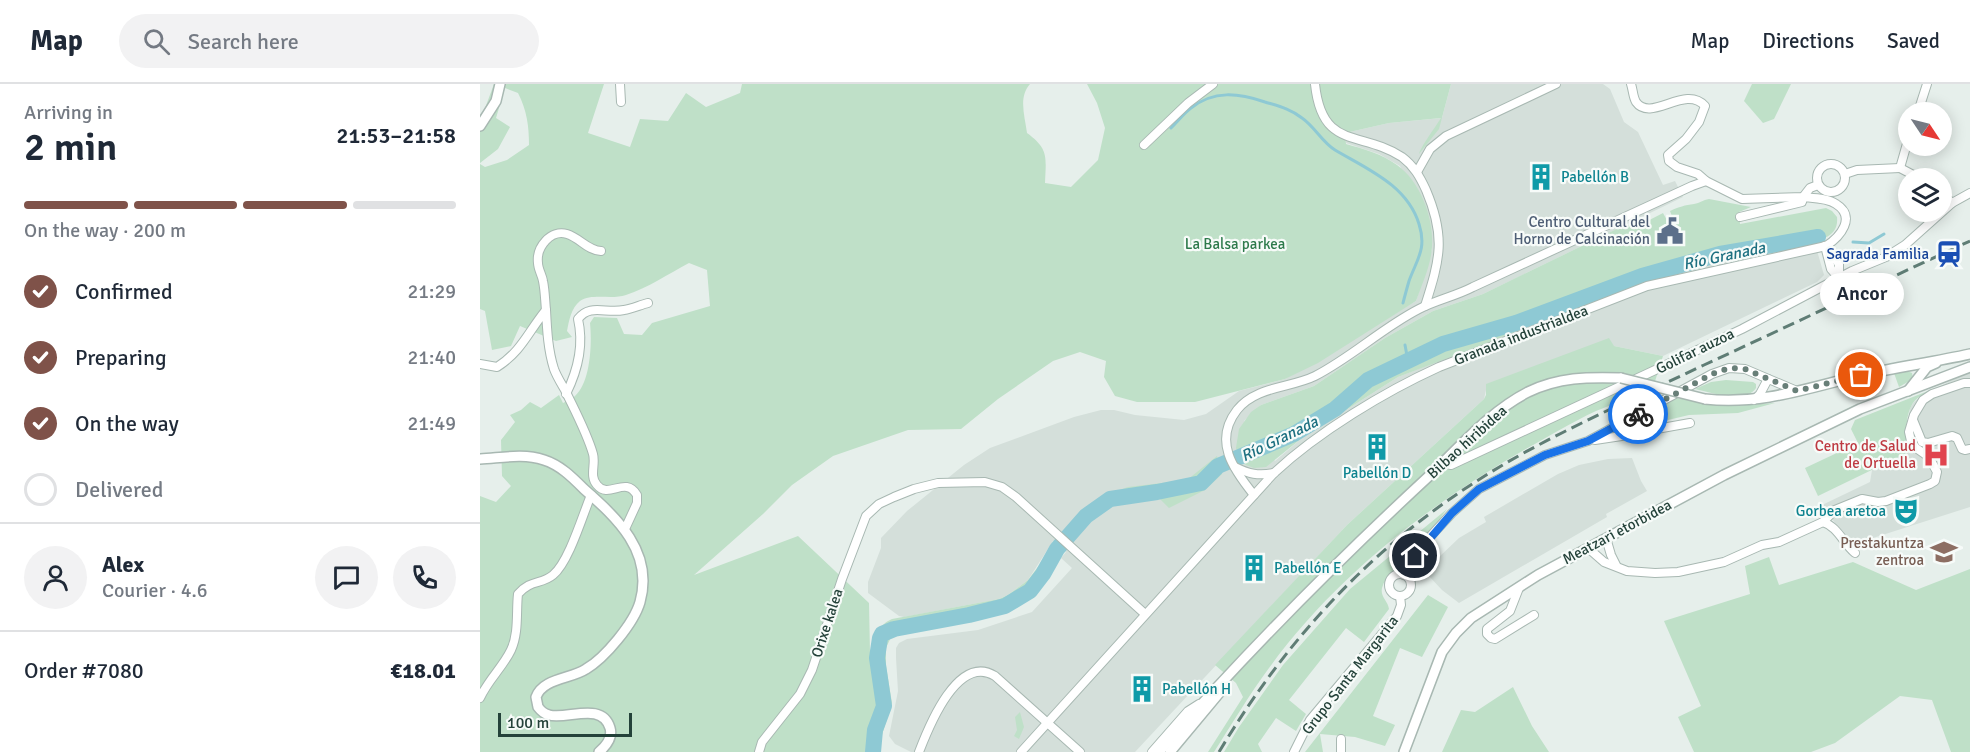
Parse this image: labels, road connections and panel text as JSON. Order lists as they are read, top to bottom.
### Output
{
  "streets": {
    "street": [
      "Granada industrialdea",
      "Golifar auzoa",
      "Bilbao hiribidea",
      "Meatzari etorbidea",
      "Orixe kalea",
      "Grupo Santa Margarita"
    ]
  },
  "crossings": [
    ["Granada industrialdea", "Orixe kalea"],
    ["Golifar auzoa", "Bilbao hiribidea"]
  ],
  "water": ["Río Granada"],
  "parks": ["La Balsa parkea"],
  "places": {
    "building": [
      "Pabellón B",
      "Pabellón D",
      "Pabellón E",
      "Pabellón H"
    ],
    "public building": ["Centro Cultural del Horno de Calcinación"],
    "station": ["Sagrada Familia"],
    "other": ["Ancor"],
    "hospital": ["Centro de Salud de Ortuella"],
    "theatre": ["Gorbea aretoa"],
    "school or university": ["Prestakuntza zentroa"]
  },
  "scale_bar": "100 m",
  "north": "bottom right",
  "page": {
    "header": "Map",
    "search": "Search here",
    "nav": ["Map", "Directions", "Saved"],
    "heading": ["2 min", "Arriving in", "21:53–21:58"],
    "panel": [
      "Alex",
      "Courier · 4.6",
      "Order #7080",
      "€18.01"
    ],
    "bar": "On the way · 200 m",
    "list": [
      ["Confirmed", "21:29"],
      ["Preparing", "21:40"],
      ["On the way", "21:49"],
      "Delivered"
    ],
    "bubble": "Ancor",
    "scale": "100 m"
  }
}
